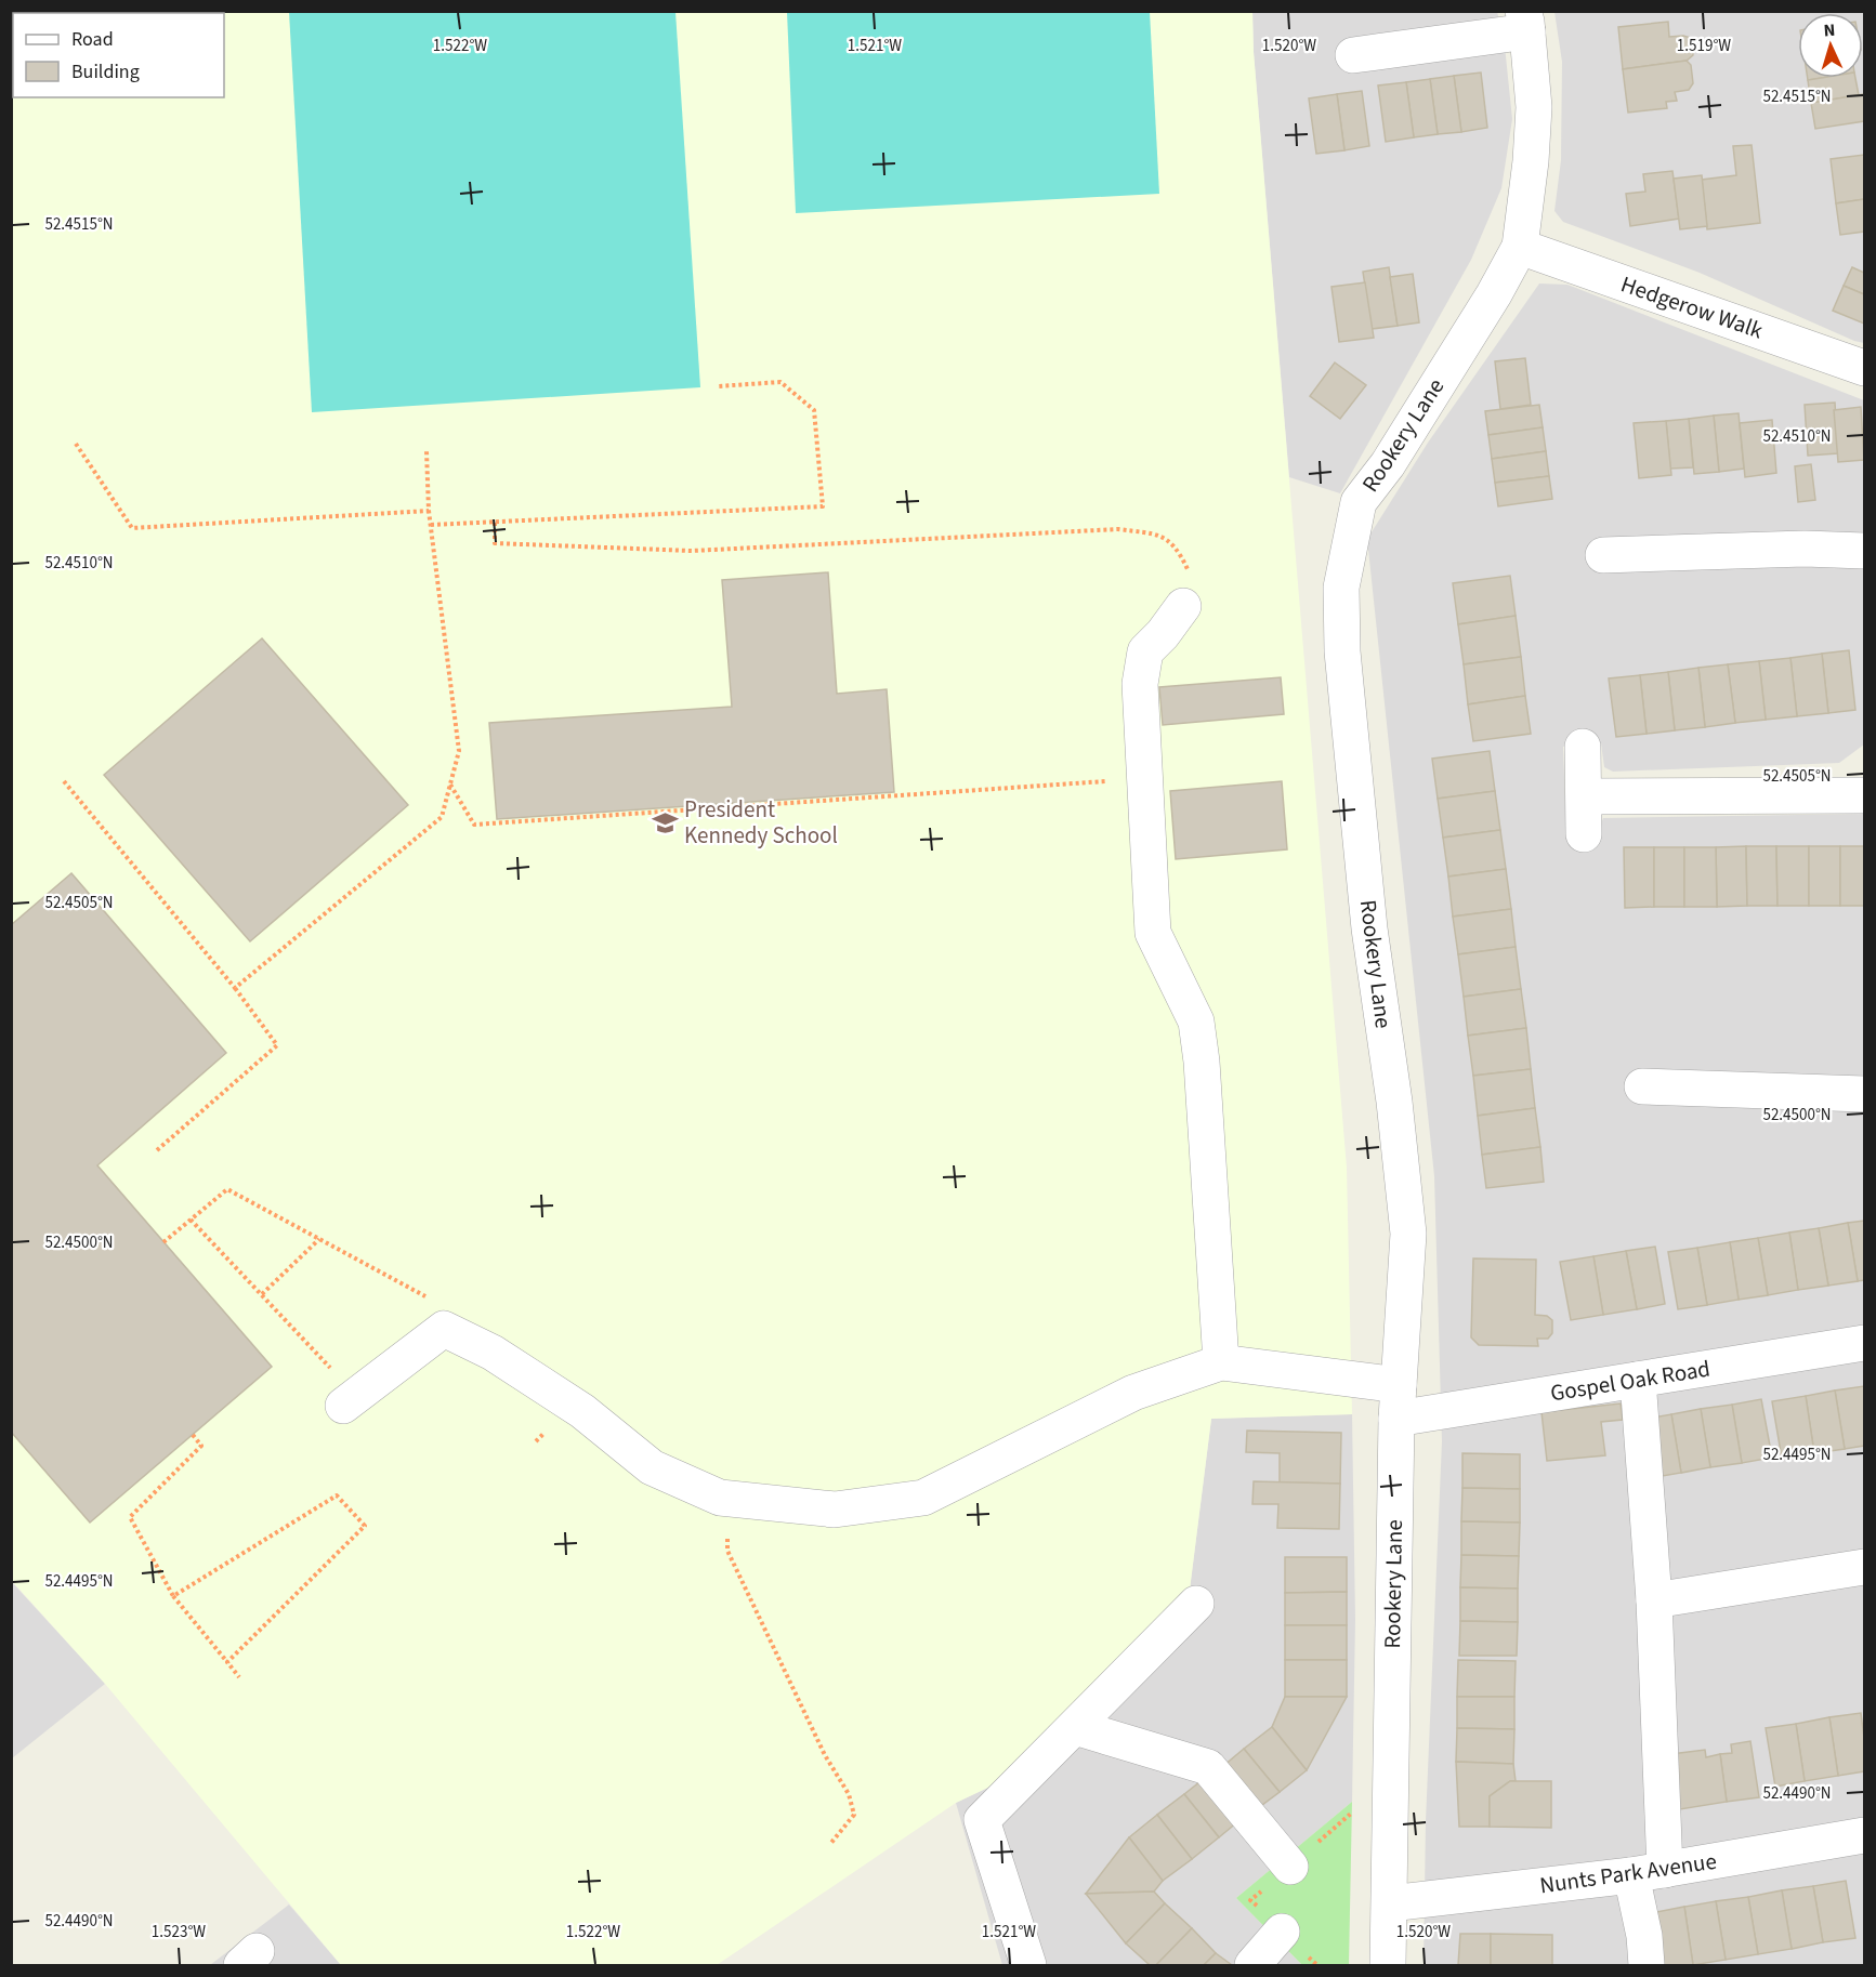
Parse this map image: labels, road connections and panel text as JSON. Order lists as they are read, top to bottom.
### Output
{
  "streets": {
    "street": [
      "Hedgerow Walk",
      "Rookery Lane",
      "Gospel Oak Road",
      "Nunts Park Avenue"
    ]
  },
  "crossings": [
    ["Hedgerow Walk", "Rookery Lane"],
    ["Rookery Lane", "Gospel Oak Road"],
    ["Rookery Lane", "Nunts Park Avenue"]
  ],
  "places": {
    "school or university": ["President Kennedy School"]
  },
  "legend": ["Road", "Building"],
  "north": "top",
  "coordinates": [
    "1.522°W",
    "1.521°W",
    "1.520°W",
    "1.519°W",
    "52.4515°N",
    "52.4510°N",
    "52.4505°N",
    "52.4500°N",
    "52.4495°N",
    "52.4490°N",
    "1.523°W"
  ]
}
